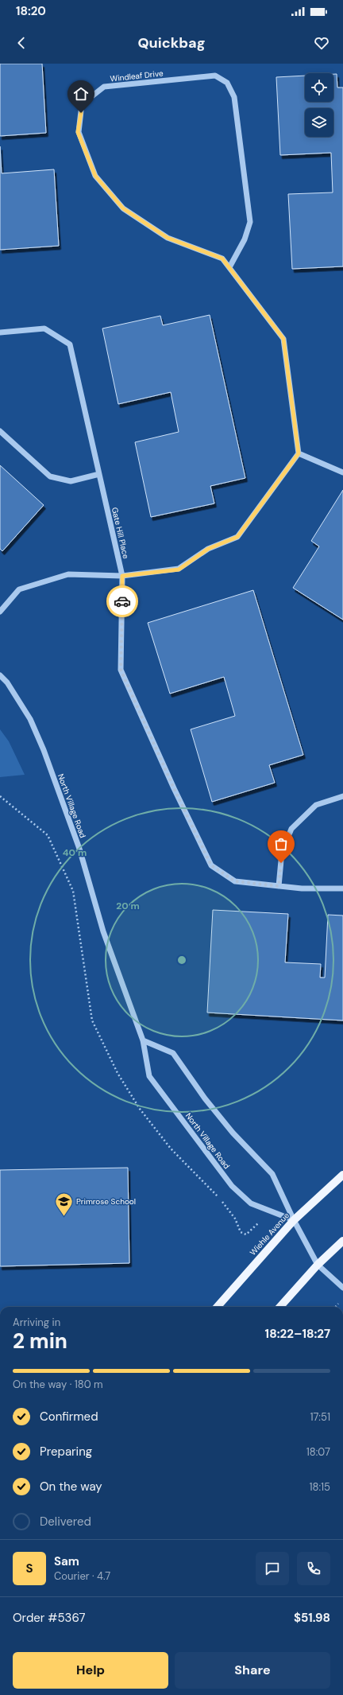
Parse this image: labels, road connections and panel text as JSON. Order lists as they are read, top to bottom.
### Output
{
  "streets": {
    "main road": ["Wiehle Avenue"],
    "street": ["Windleaf Drive", "Gate Hill Place", "North Village Road"]
  },
  "crossings": [
    ["North Village Road", "Wiehle Avenue"]
  ],
  "places": {
    "school or university": ["Primrose School"]
  },
  "page": {
    "status": "18:20",
    "header": "Quickbag",
    "heading": ["2 min", "Arriving in", "18:22–18:27"],
    "panel": [
      "Sam",
      "Courier · 4.7",
      "Order #5367",
      "$51.98"
    ],
    "bar": "On the way · 180 m",
    "list": [
      ["Confirmed", "17:51"],
      ["Preparing", "18:07"],
      ["On the way", "18:15"],
      "Delivered"
    ],
    "round": "S",
    "buttons": ["Help", "Share"]
  },
  "rings": ["40 m", "20 m"]
}
